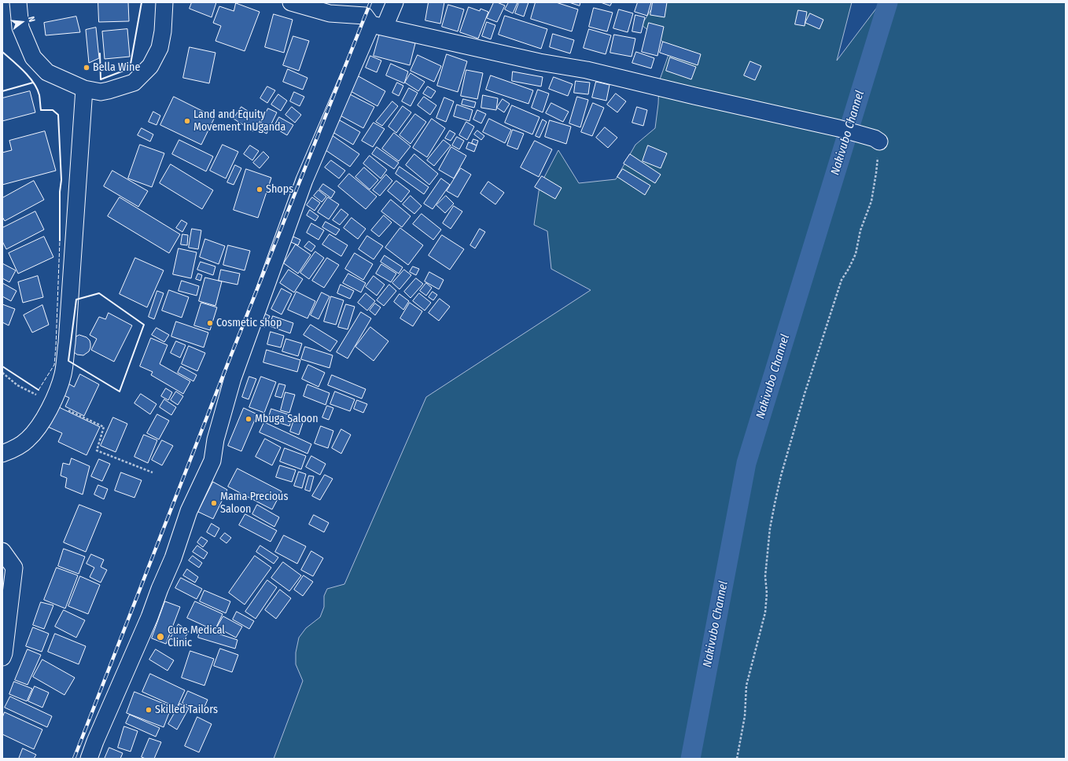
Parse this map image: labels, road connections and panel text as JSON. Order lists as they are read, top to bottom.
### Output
{
  "water": ["Nakivubo Channel"],
  "places": [
    "Bella Wine",
    "Land and Equity Movement InUganda",
    "Shops",
    "Cosmetic shop",
    "Mbuga Saloon",
    "Mama Precious Saloon",
    "Cure Medical Clinic",
    "Skilled Tailors"
  ],
  "north": "right"
}
